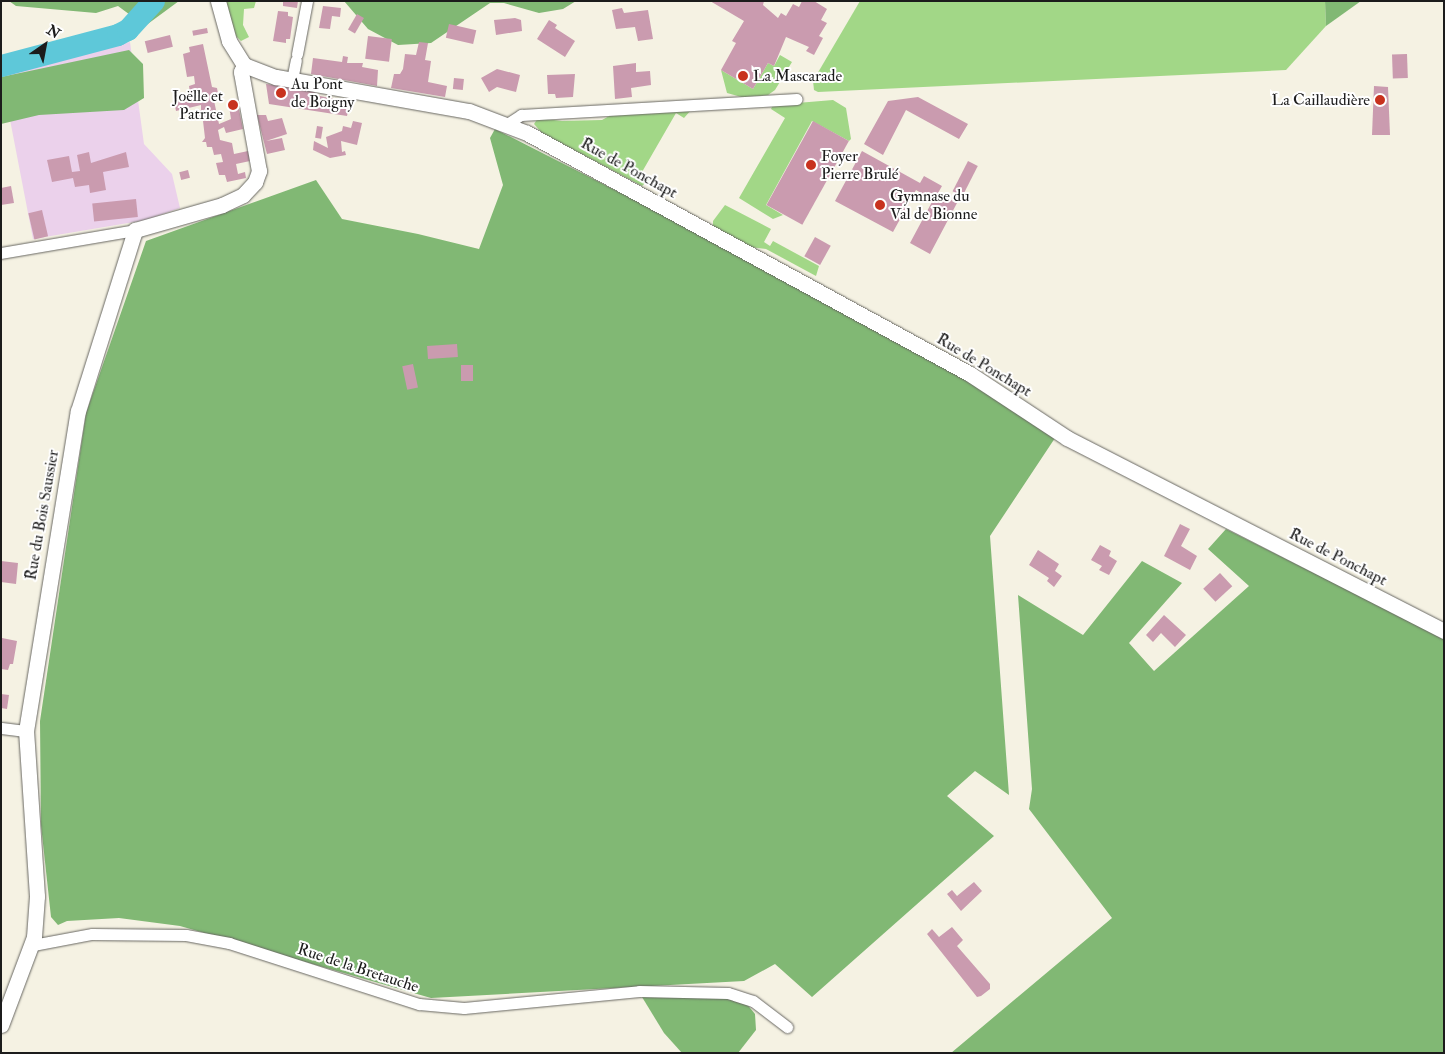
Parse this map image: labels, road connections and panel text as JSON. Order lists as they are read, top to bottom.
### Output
{
  "streets": {
    "street": ["Rue de Ponchapt", "Rue du Bois Saussier", "Rue de la Bretauche"]
  },
  "crossings": [
    ["Rue du Bois Saussier", "Rue de la Bretauche"]
  ],
  "places": [
    "La Mascarade",
    "Au Pont de Boigny",
    "La Caillaudière",
    "Joëlle et Patrice",
    "Foyer Pierre Brulé",
    "Gymnase du Val de Bionne"
  ],
  "north": "top right"
}
